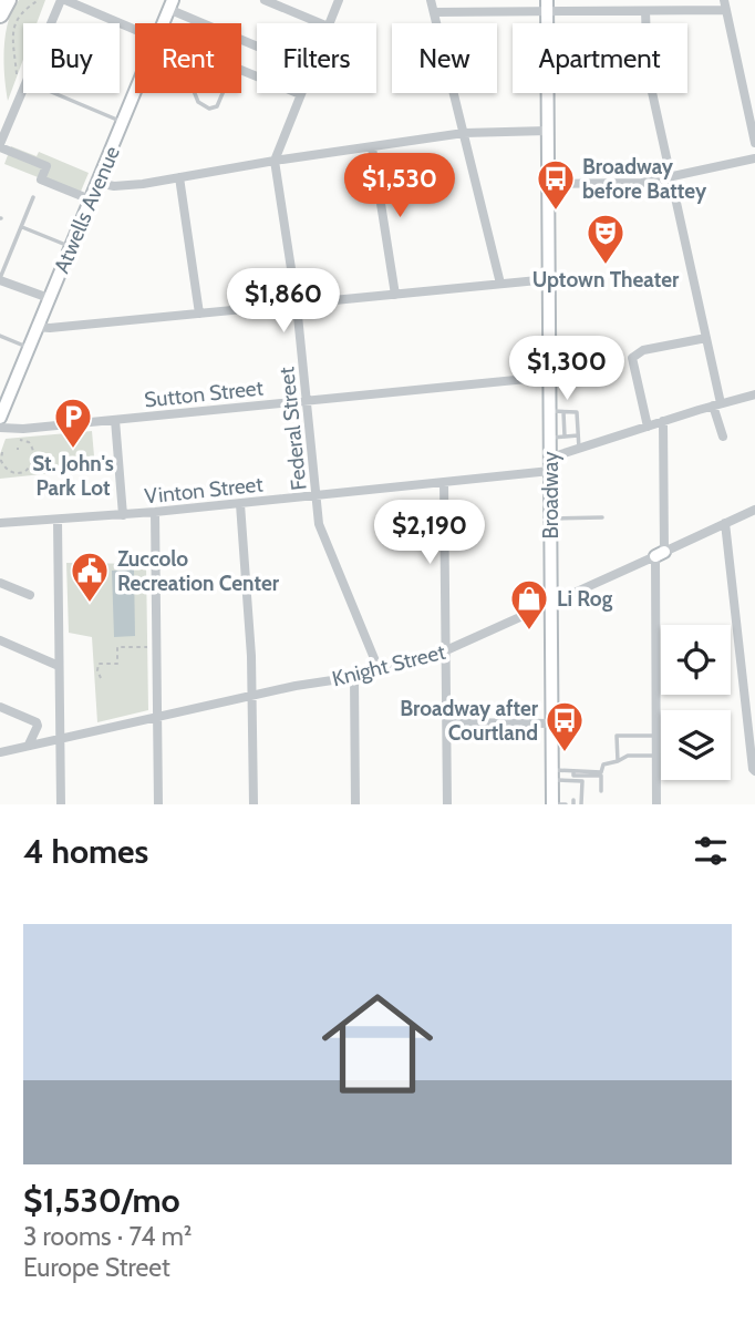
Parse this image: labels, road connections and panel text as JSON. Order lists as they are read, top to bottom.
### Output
{
  "streets": {
    "main road": ["Atwells Avenue", "Broadway"],
    "street": [
      "Sutton Street",
      "Federal Street",
      "Vinton Street",
      "Knight Street"
    ]
  },
  "crossings": [
    ["Sutton Street", "Federal Street"],
    ["Sutton Street", "Broadway"],
    ["Federal Street", "Vinton Street"],
    ["Federal Street", "Knight Street"],
    ["Vinton Street", "Broadway"],
    ["Broadway", "Knight Street"]
  ],
  "places": {
    "bus stop": ["Broadway before Battey", "Broadway after Courtland"],
    "theatre": ["Uptown Theater"],
    "parking": ["St. John's Park Lot"],
    "public building": ["Zuccolo Recreation Center"],
    "shop": ["Li Rog"]
  },
  "page": {
    "chip": [
      "Buy",
      "Rent",
      "Filters",
      "New",
      "Apartment"
    ],
    "price": [
      "$1,530",
      "$1,860",
      "$1,300",
      "$2,190"
    ],
    "heading": "4 homes",
    "list": [
      {
        "name": "$1,530/mo",
        "note": "3 rooms · 74 m² · Europe Street"
      }
    ]
  }
}
